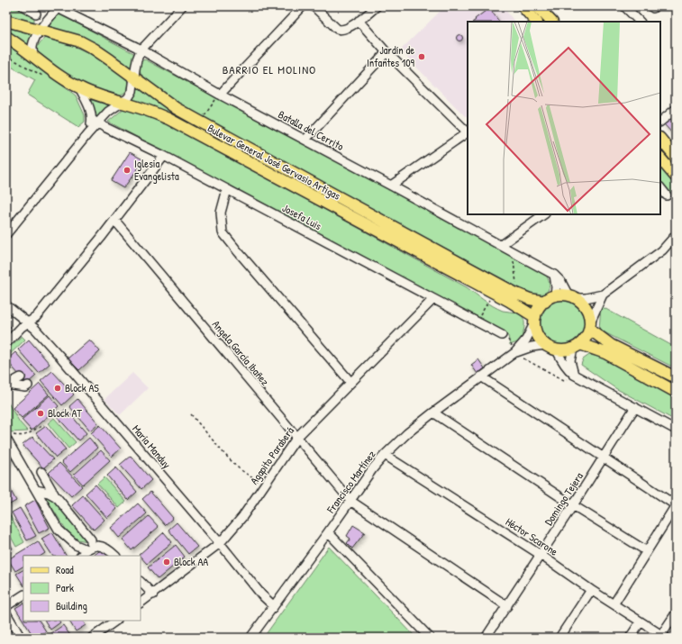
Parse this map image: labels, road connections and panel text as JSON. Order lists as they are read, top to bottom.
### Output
{
  "streets": {
    "main road": ["Bulevar General José Gervasio Artigas"],
    "street": [
      "Batalla del Cerrito",
      "Josefa Luis",
      "Angela García Ibañez",
      "María Manduy",
      "Agapito Paraberá",
      "Francisco Martínez",
      "Domingo Tejera",
      "Héctor Scarone"
    ]
  },
  "crossings": [
    ["Bulevar General José Gervasio Artigas", "Francisco Martínez"],
    ["Josefa Luis", "Agapito Paraberá"],
    ["Angela García Ibañez", "Agapito Paraberá"],
    ["Angela García Ibañez", "Francisco Martínez"],
    ["Angela García Ibañez", "Domingo Tejera"],
    ["María Manduy", "Agapito Paraberá"],
    ["María Manduy", "Francisco Martínez"],
    ["Francisco Martínez", "Héctor Scarone"],
    ["Domingo Tejera", "Héctor Scarone"]
  ],
  "districts": ["BARRIO EL MOLINO"],
  "places": [
    "Jardín de Infantes 109",
    "Iglesia Evangelista",
    "Block AS",
    "Block AT",
    "Block AA"
  ],
  "legend": ["Road", "Park", "Building"]
}
